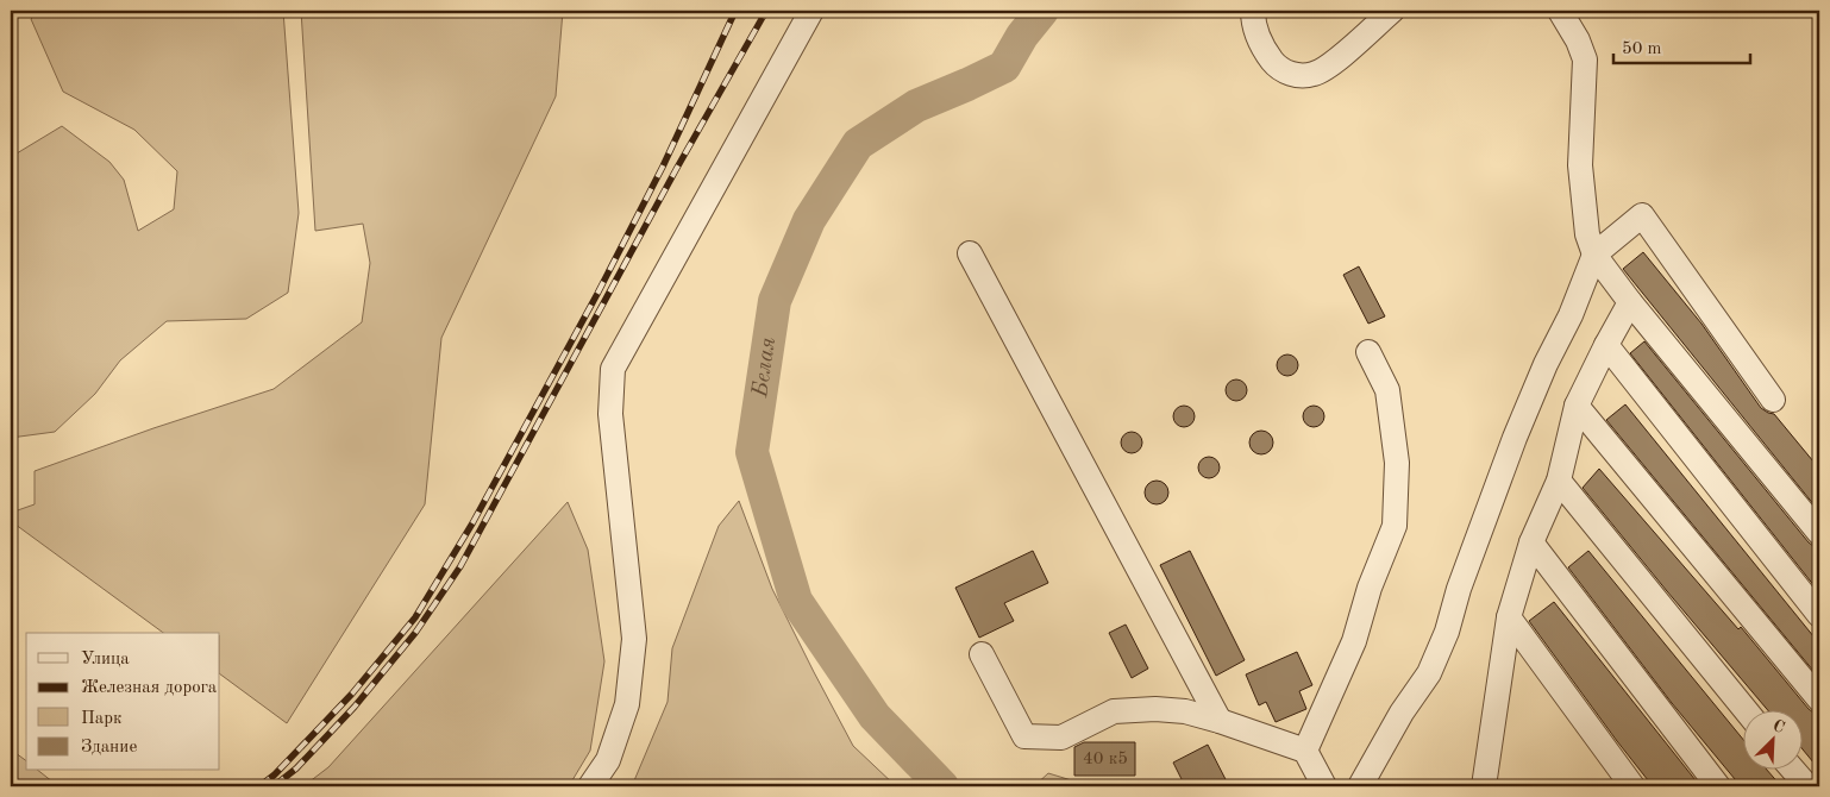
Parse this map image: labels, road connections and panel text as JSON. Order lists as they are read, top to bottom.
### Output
{
  "water": ["Белая"],
  "house_numbers": ["40 к5"],
  "legend": [
    "Улица",
    "Железная дорога",
    "Парк",
    "Здание"
  ],
  "scale_bar": "50 m",
  "north": "top right"
}
